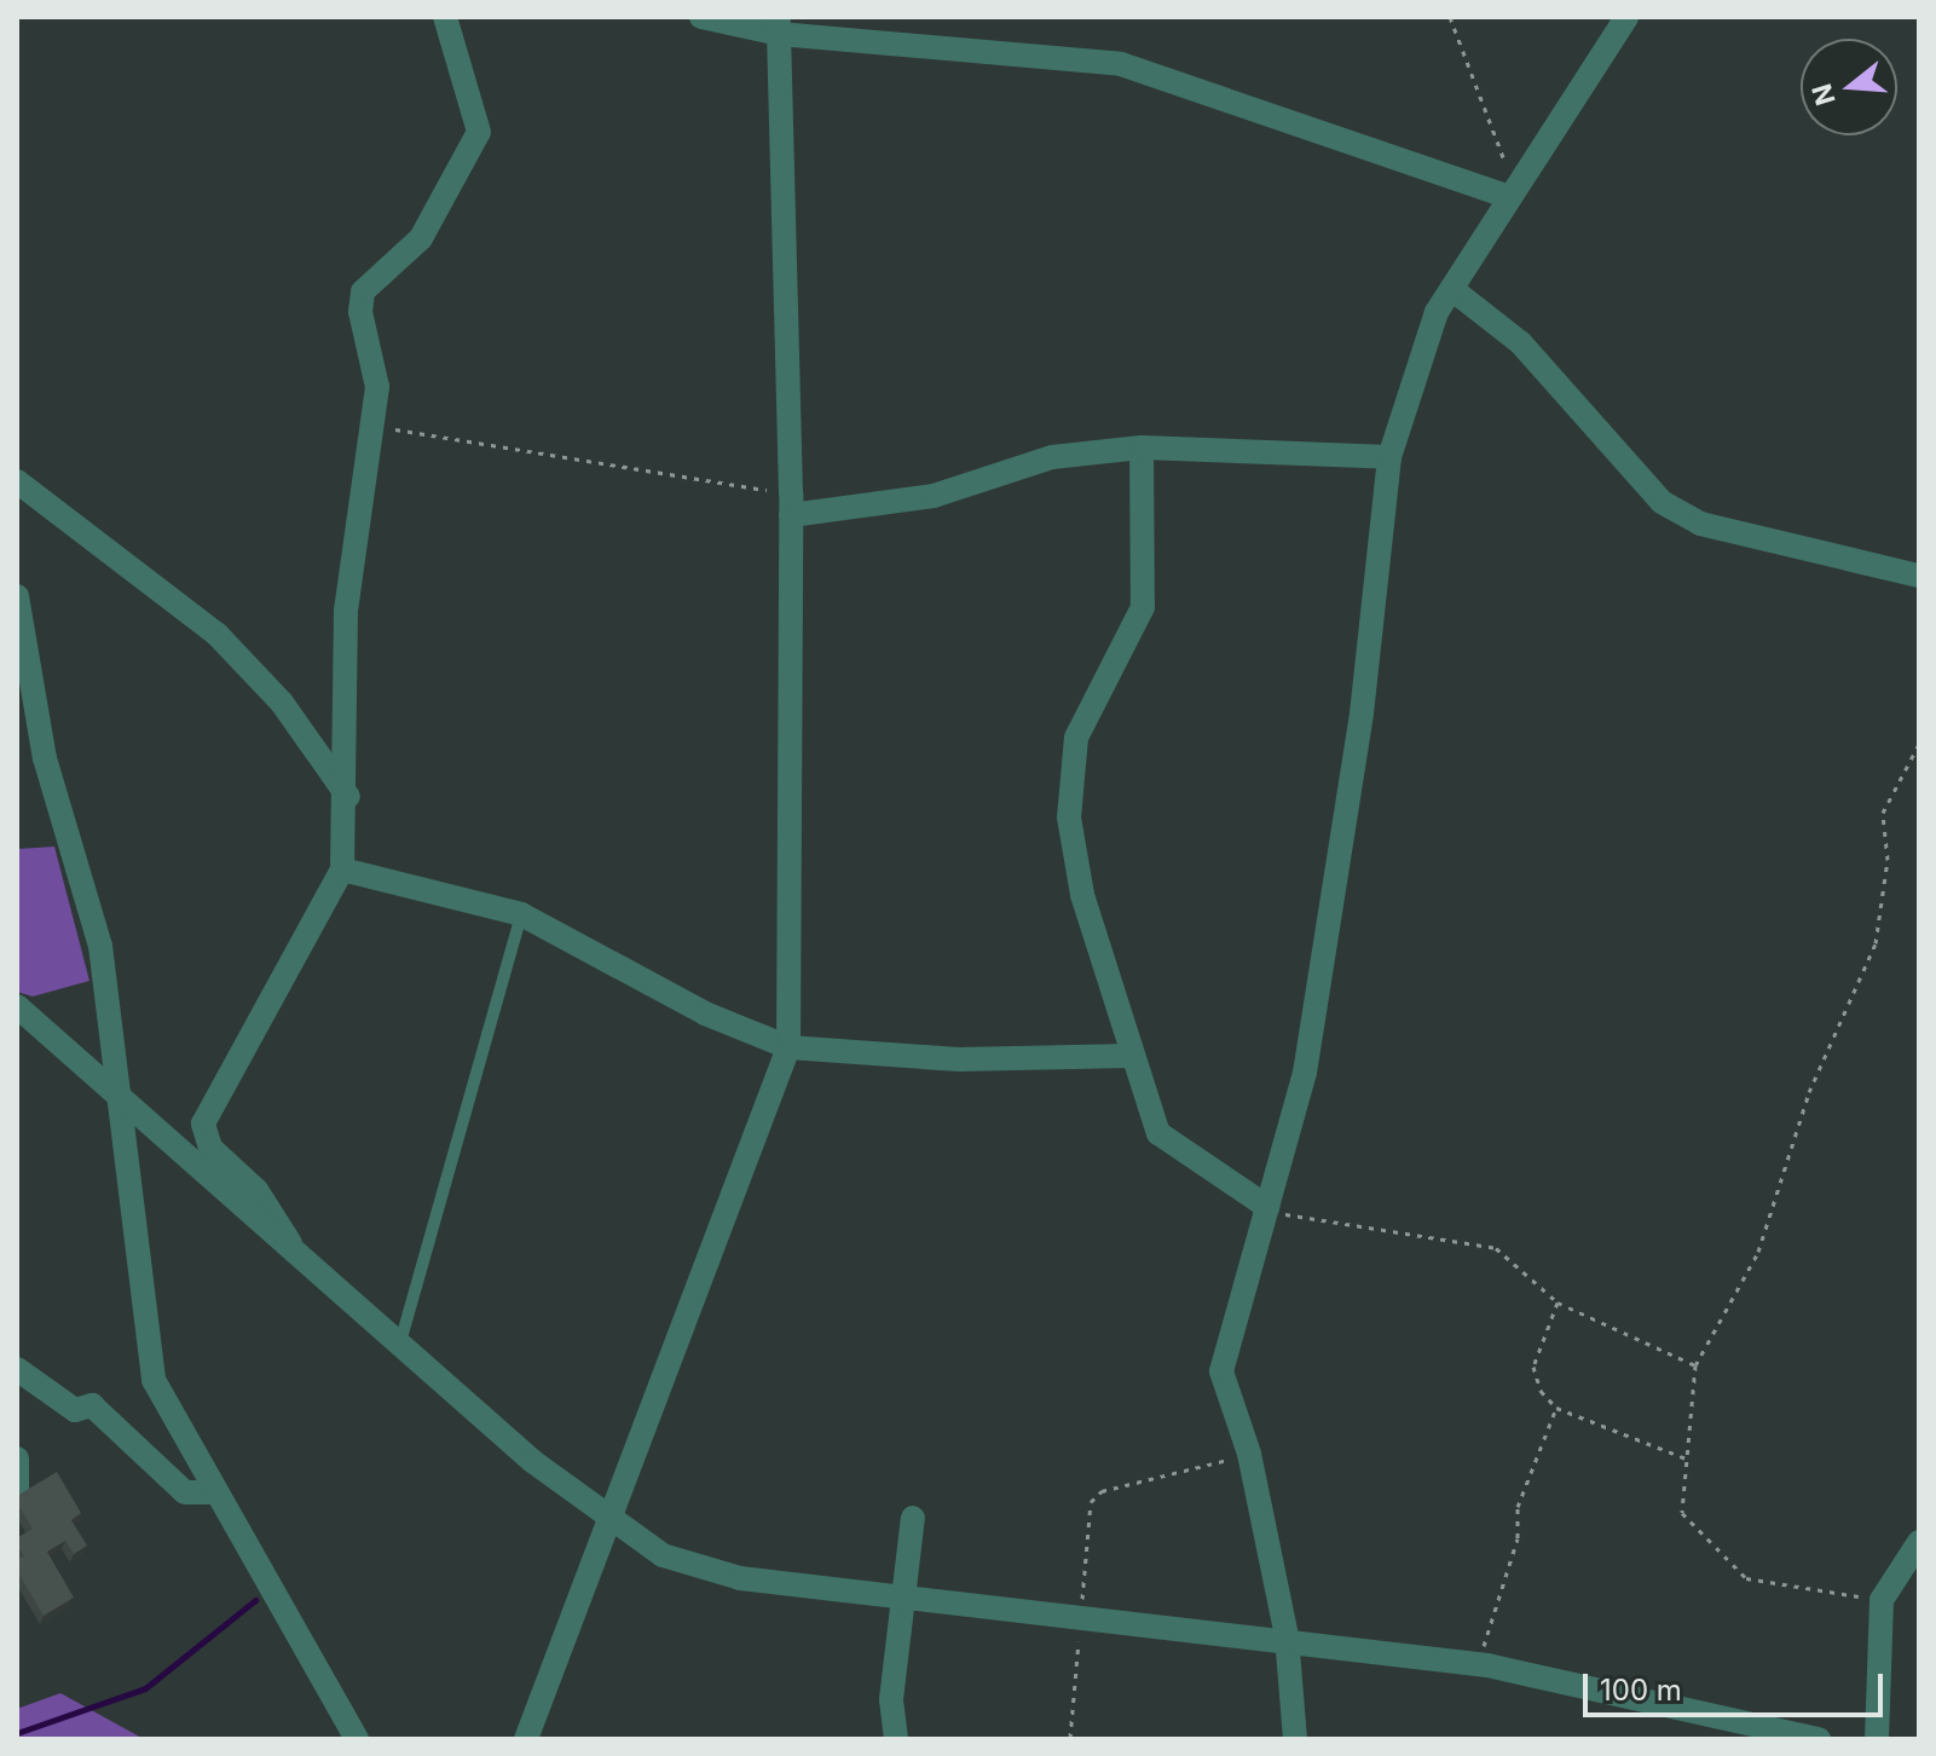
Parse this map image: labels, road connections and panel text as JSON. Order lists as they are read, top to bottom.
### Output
{
  "scale_bar": "100 m",
  "north": "left"
}
